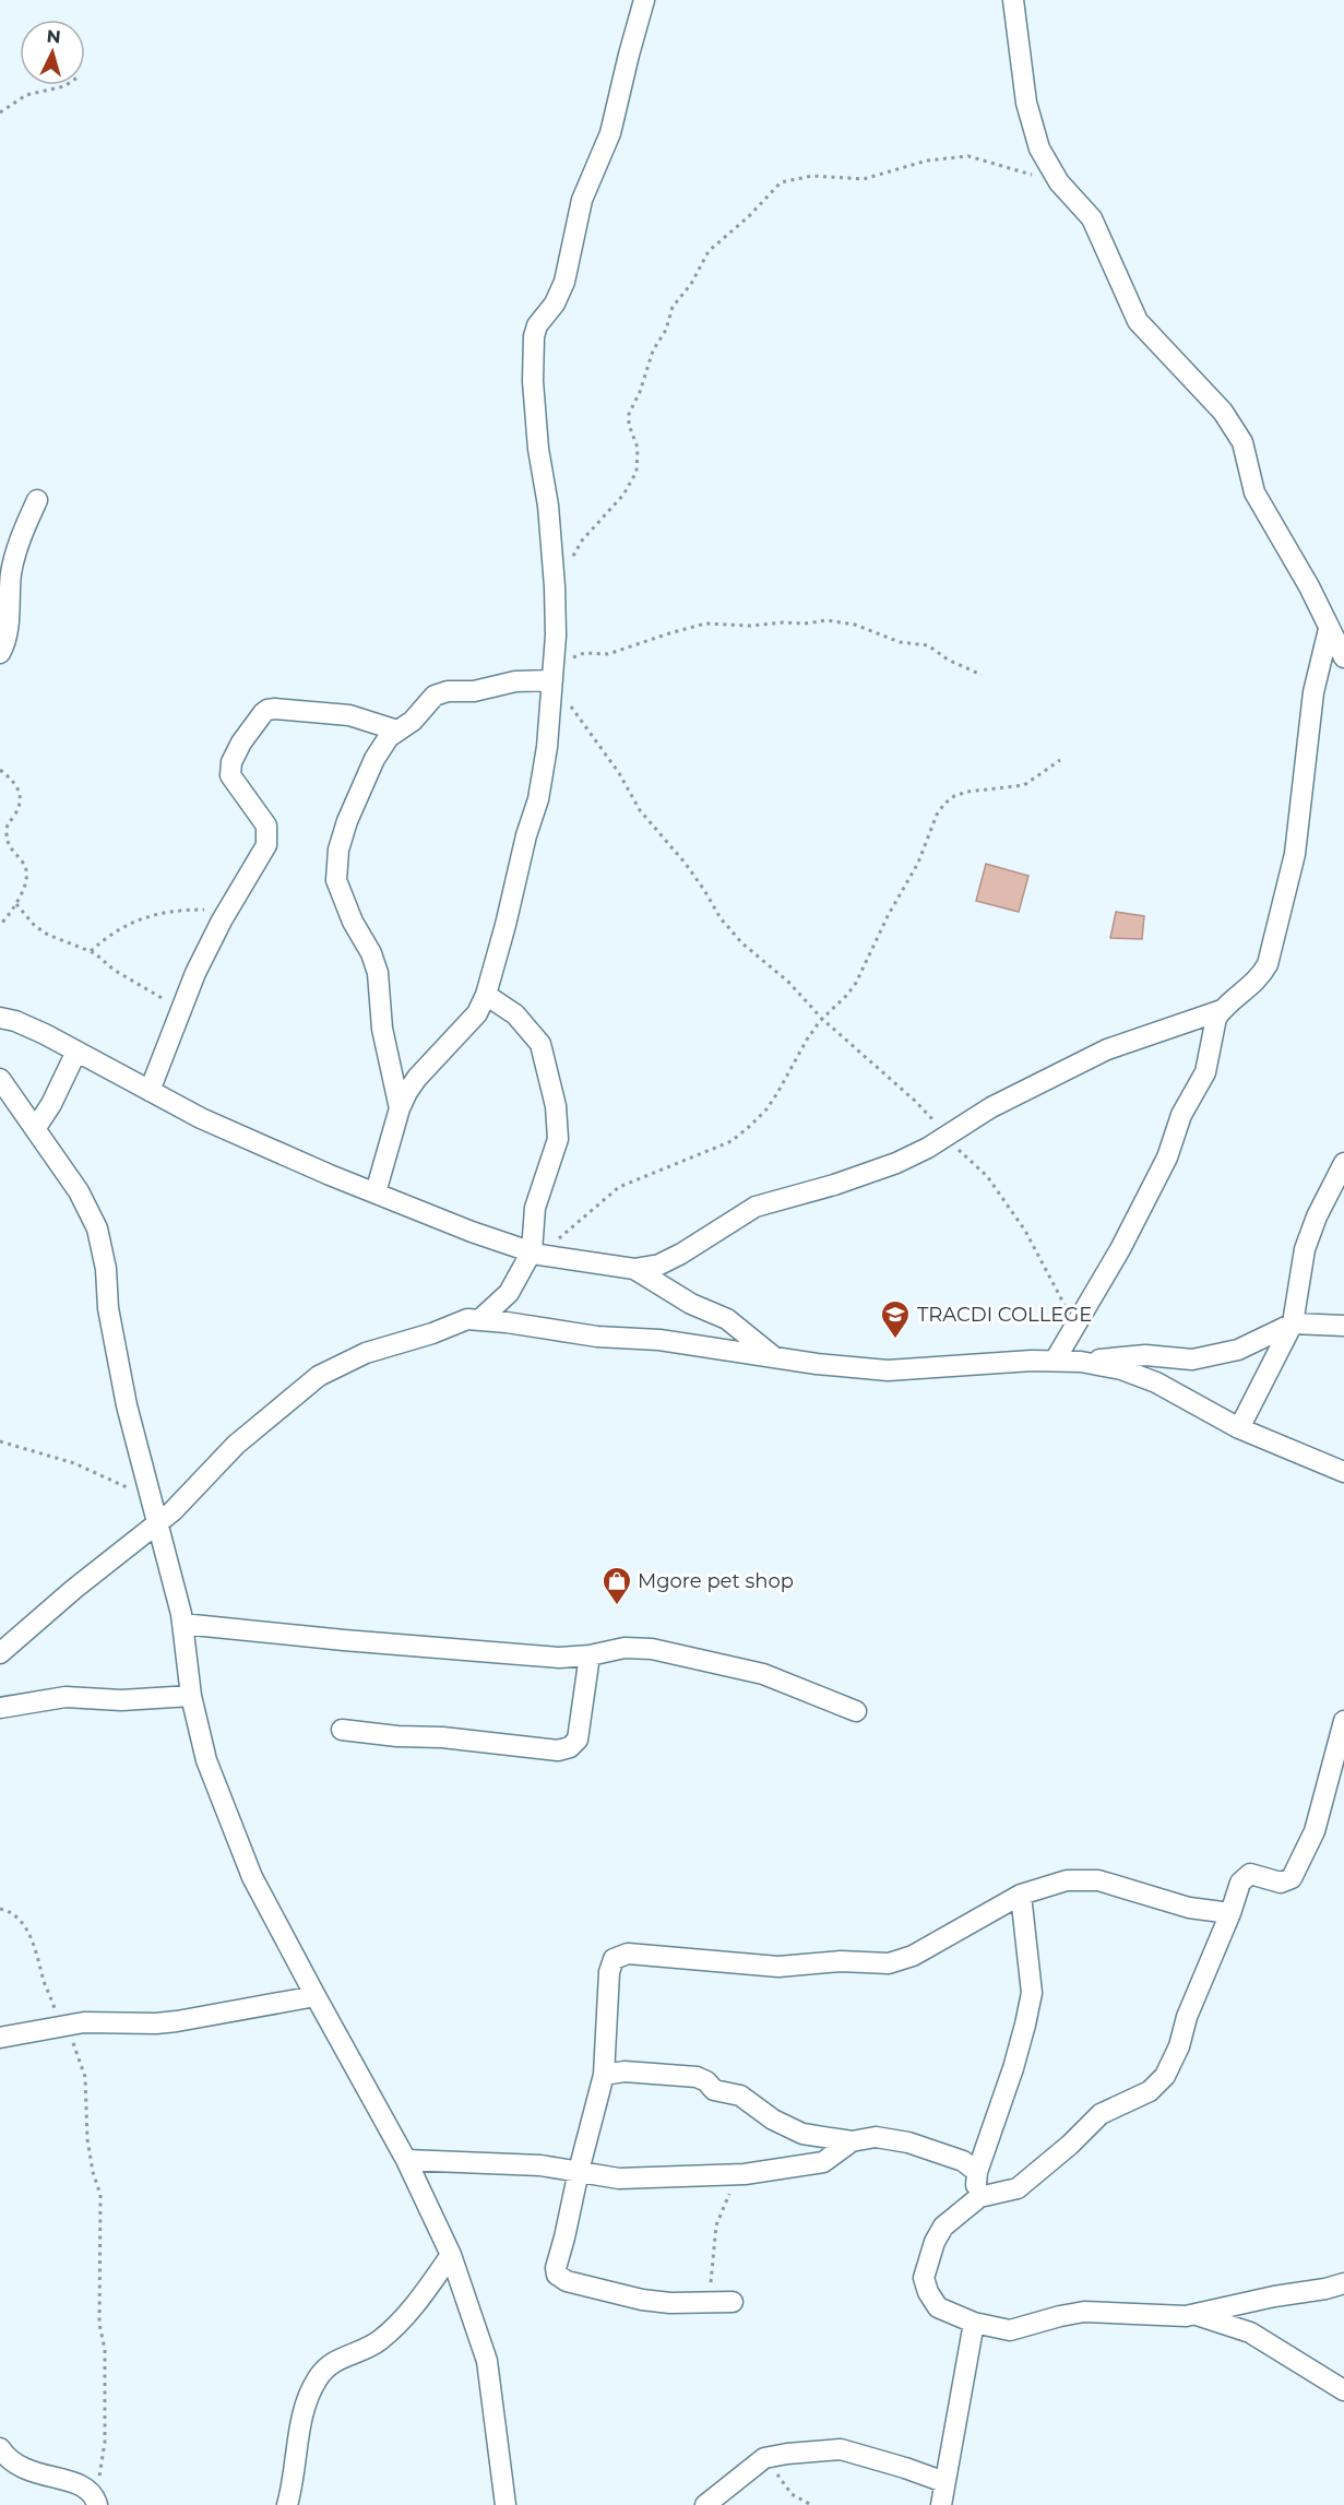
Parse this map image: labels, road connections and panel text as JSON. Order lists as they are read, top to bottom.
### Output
{
  "places": {
    "school or university": ["TRACDI COLLEGE"],
    "shop": ["Mgore pet shop"]
  },
  "north": "top"
}
